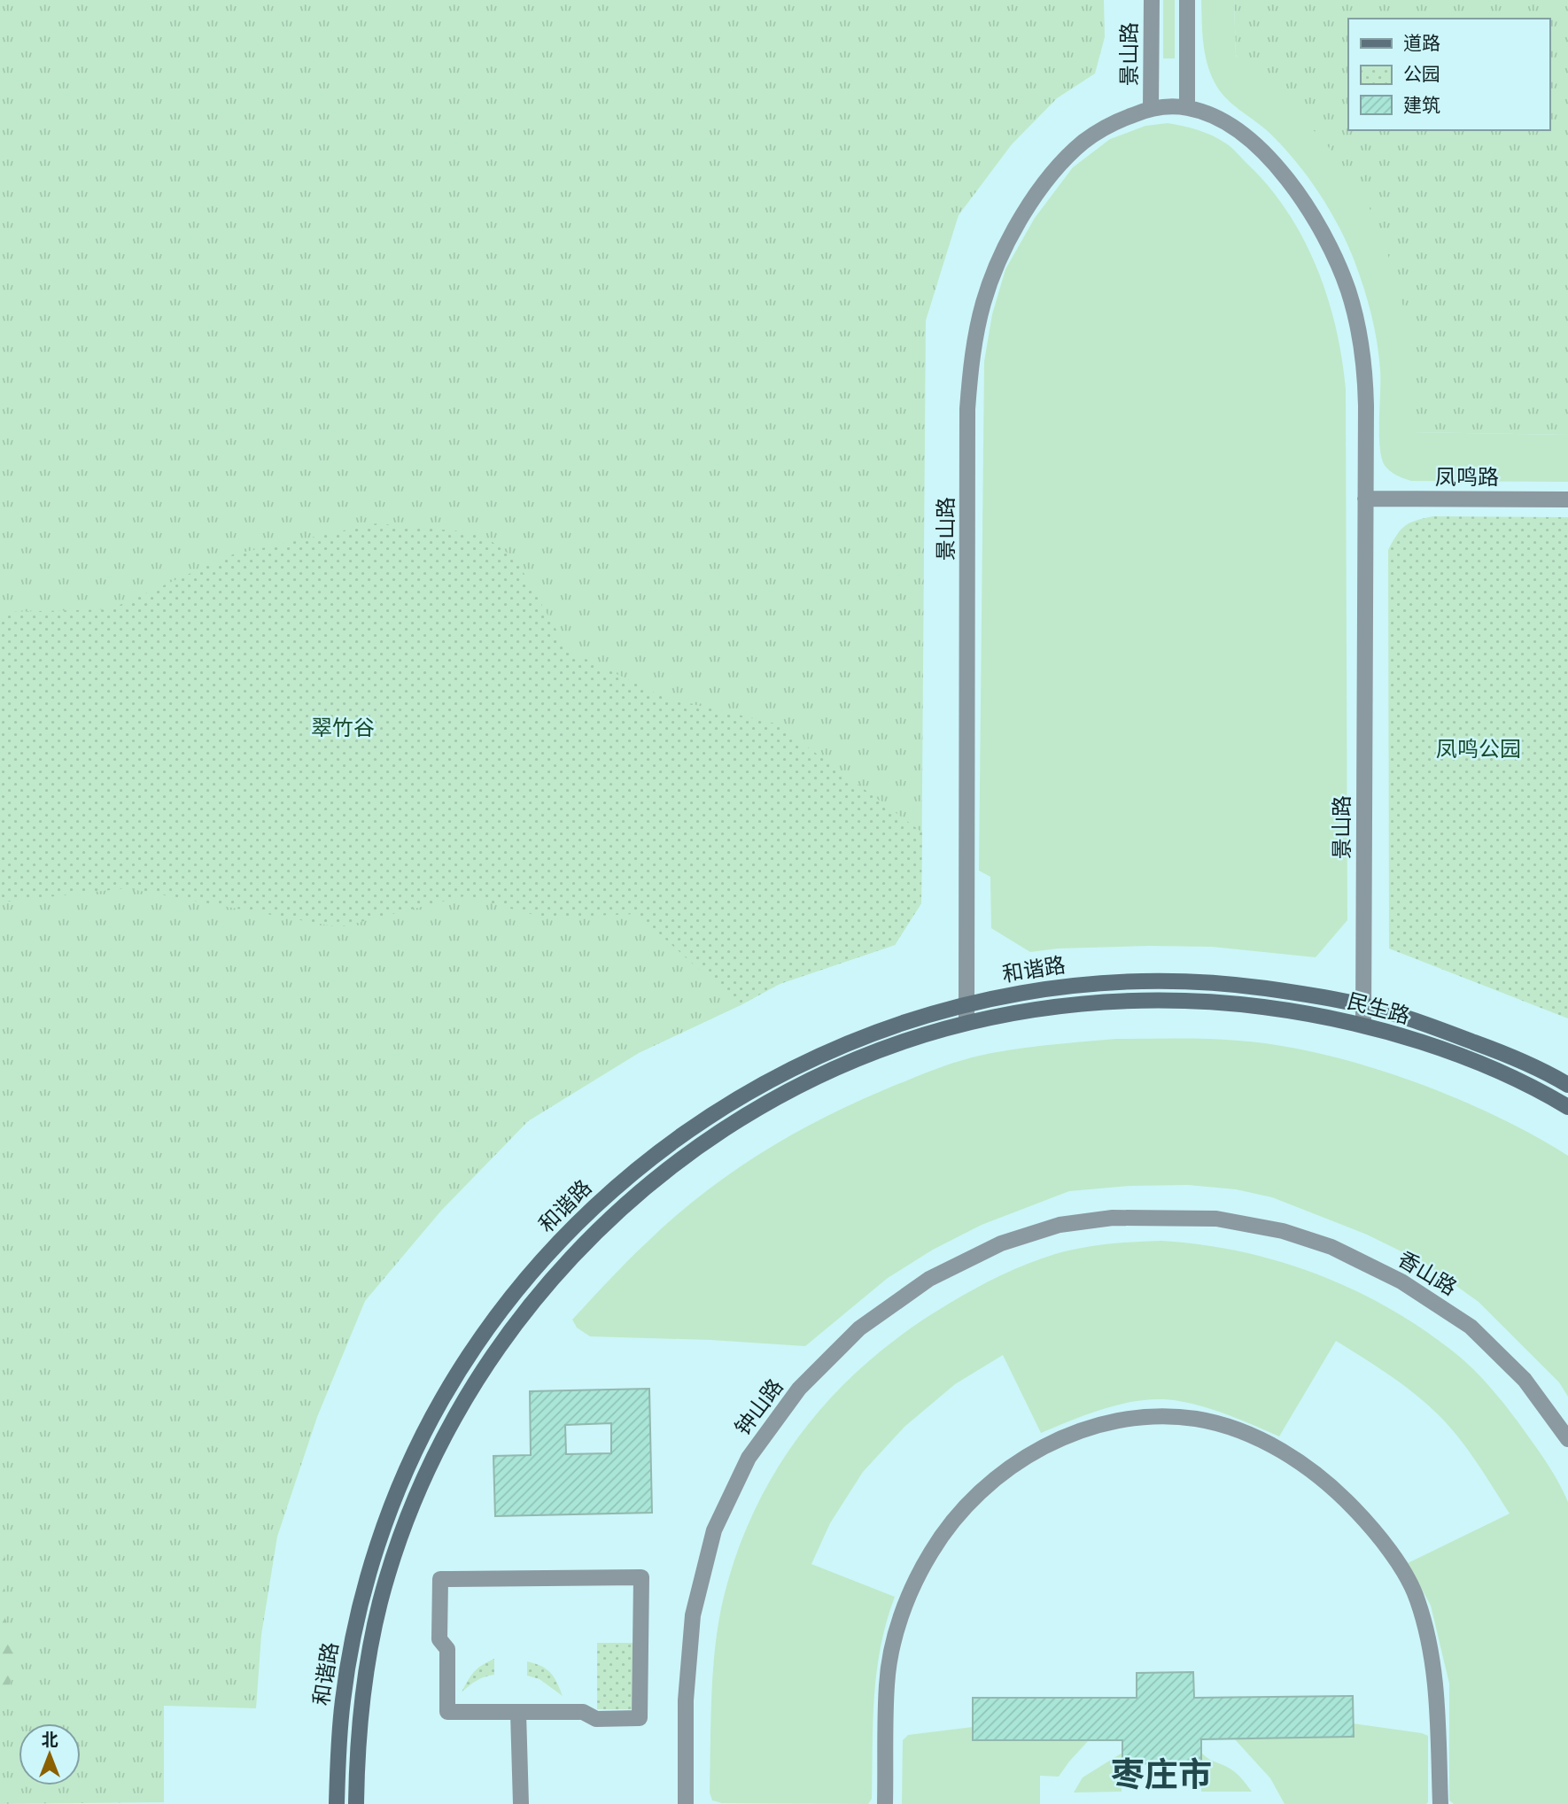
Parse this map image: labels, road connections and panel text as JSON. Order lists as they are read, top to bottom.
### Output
{
  "streets": {
    "main road": ["和谐路", "民生路"],
    "street": [
      "景山路",
      "凤鸣路",
      "香山路",
      "钟山路"
    ]
  },
  "crossings": [
    ["景山路", "凤鸣路"],
    ["景山路", "和谐路"],
    ["景山路", "民生路"],
    ["和谐路", "民生路"],
    ["香山路", "钟山路"]
  ],
  "districts": ["枣庄市"],
  "parks": ["翠竹谷", "凤鸣公园"],
  "legend": ["道路", "公园", "建筑"],
  "north": "top"
}
